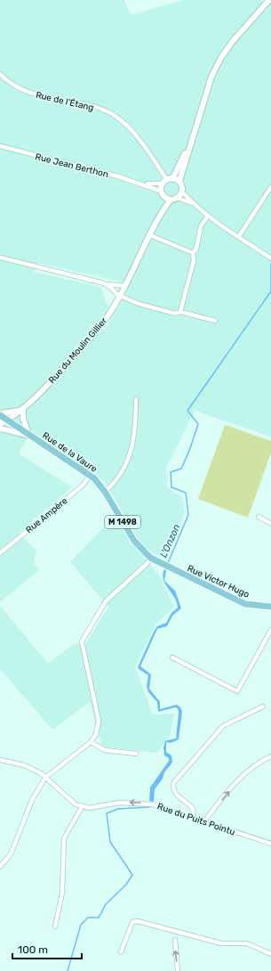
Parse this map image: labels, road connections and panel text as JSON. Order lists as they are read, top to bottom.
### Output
{
  "streets": {
    "main road": [
      "Rue du Moulin Gillier",
      "Rue de la Vaure",
      "M 1498",
      "Rue Victor Hugo"
    ],
    "street": [
      "Rue de l'Étang",
      "Rue Jean Berthon",
      "Rue Ampère",
      "Rue du Puits Pointu"
    ]
  },
  "crossings": [
    ["Rue du Moulin Gillier", "M 1498"],
    ["Rue de la Vaure", "Rue Ampère"],
    ["Rue de la Vaure", "M 1498"],
    ["Rue de la Vaure", "Rue Victor Hugo"]
  ],
  "one_way": ["Rue du Puits Pointu"],
  "water": ["L'Onzon"],
  "scale_bar": "100 m"
}
